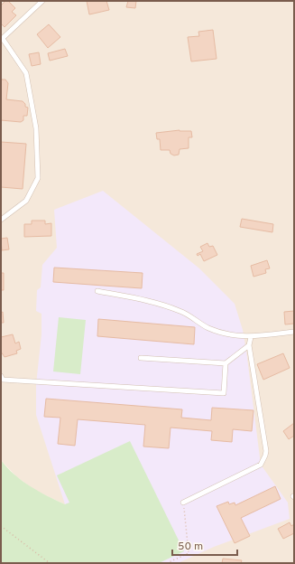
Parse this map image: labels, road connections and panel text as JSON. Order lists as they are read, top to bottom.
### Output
{
  "scale_bar": "50 m"
}
